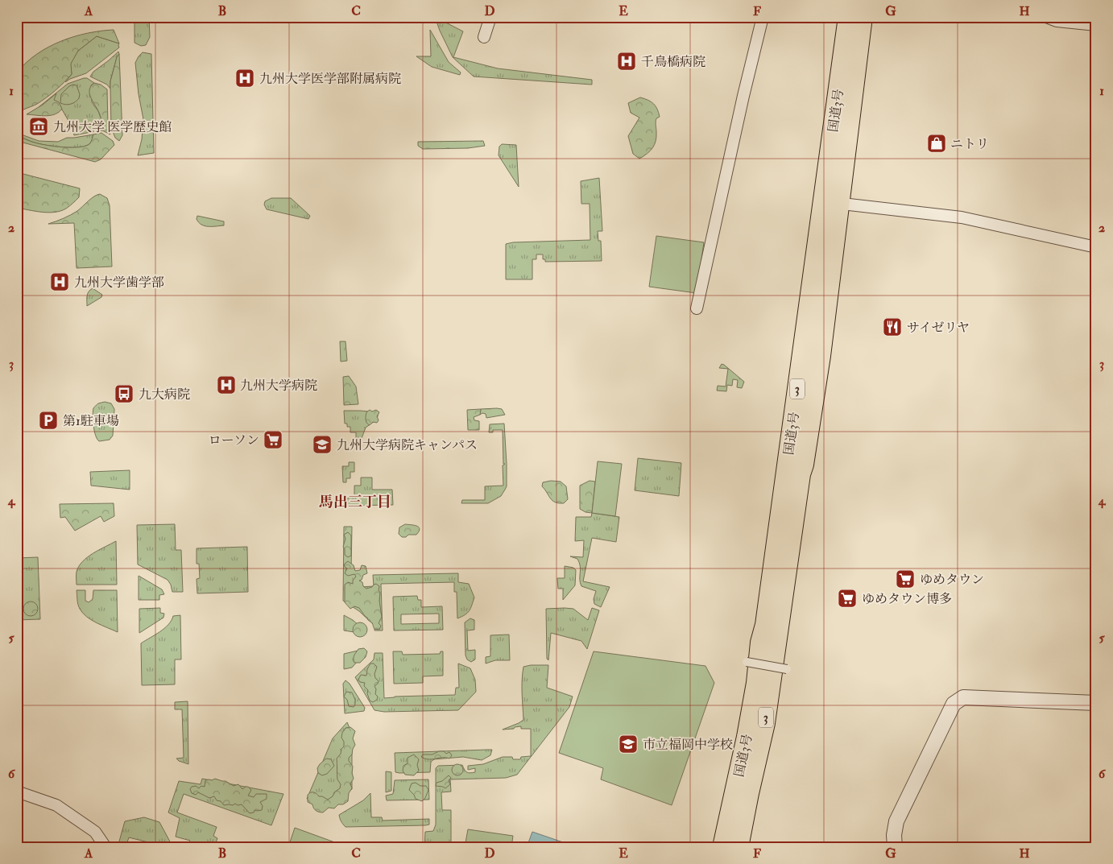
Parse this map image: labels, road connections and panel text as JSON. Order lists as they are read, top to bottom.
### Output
{
  "streets": {
    "highway": ["国道3号", "3"]
  },
  "districts": ["馬出三丁目"],
  "places": {
    "hospital": [
      "千鳥橋病院",
      "九州大学医学部附属病院",
      "九州大学歯学部",
      "九州大学病院"
    ],
    "museum": ["九州大学 医学歴史館"],
    "shop": ["ニトリ"],
    "restaurant": ["サイゼリヤ"],
    "bus stop": ["九大病院"],
    "parking": ["第1駐車場"],
    "supermarket": ["ローソン", "ゆめタウン", "ゆめタウン博多"],
    "school or university": ["九州大学病院キャンパス", "市立福岡中学校"]
  },
  "grid": {
    "columns": [
      "A",
      "B",
      "C",
      "D",
      "E",
      "F",
      "G",
      "H"
    ],
    "rows": [
      "1",
      "2",
      "3",
      "4",
      "5",
      "6"
    ]
  }
}
